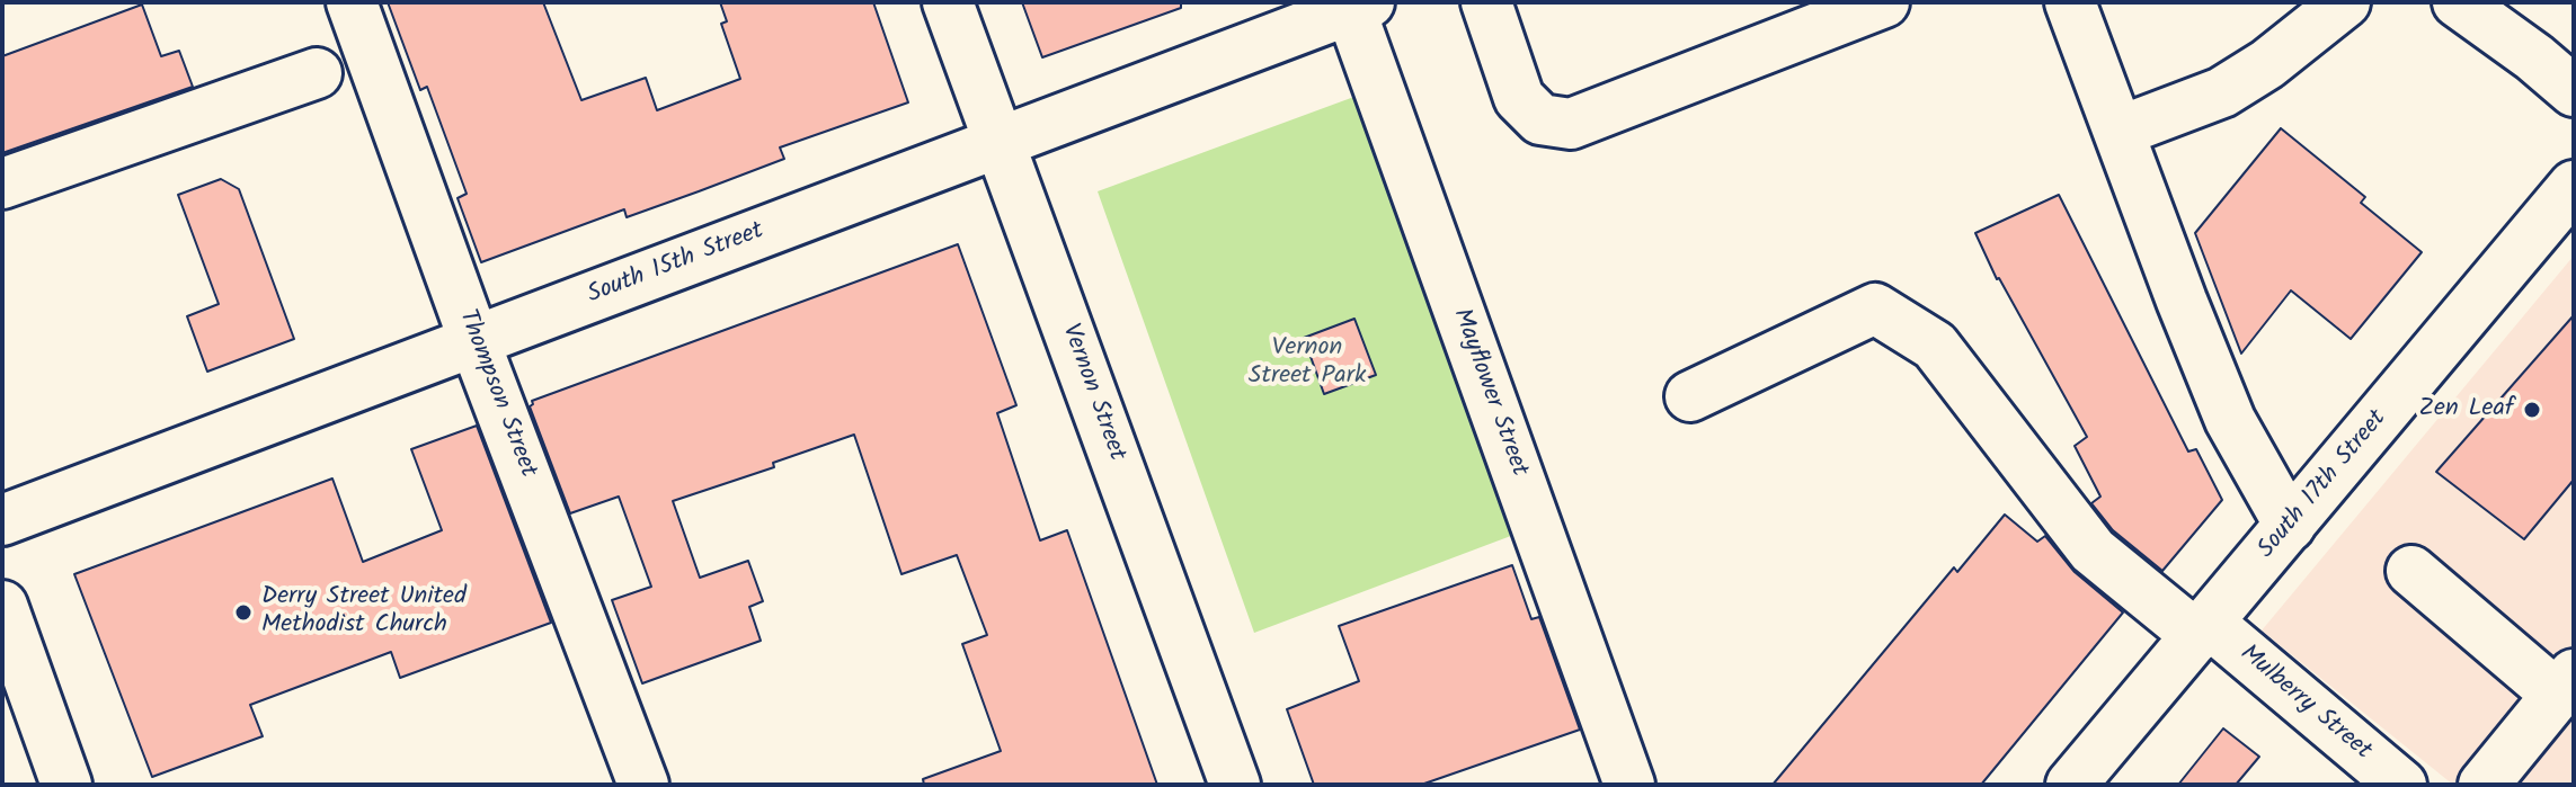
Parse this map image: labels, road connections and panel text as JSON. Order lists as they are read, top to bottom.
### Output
{
  "streets": {
    "street": [
      "South 15th Street",
      "Vernon Street",
      "Mayflower Street",
      "Thompson Street",
      "South 17th Street",
      "Mulberry Street"
    ]
  },
  "crossings": [
    ["South 15th Street", "Vernon Street"],
    ["South 15th Street", "Mayflower Street"],
    ["South 15th Street", "Thompson Street"],
    ["South 17th Street", "Mulberry Street"]
  ],
  "parks": ["Vernon Street Park"],
  "places": ["Zen Leaf", "Derry Street United Methodist Church"]
}
